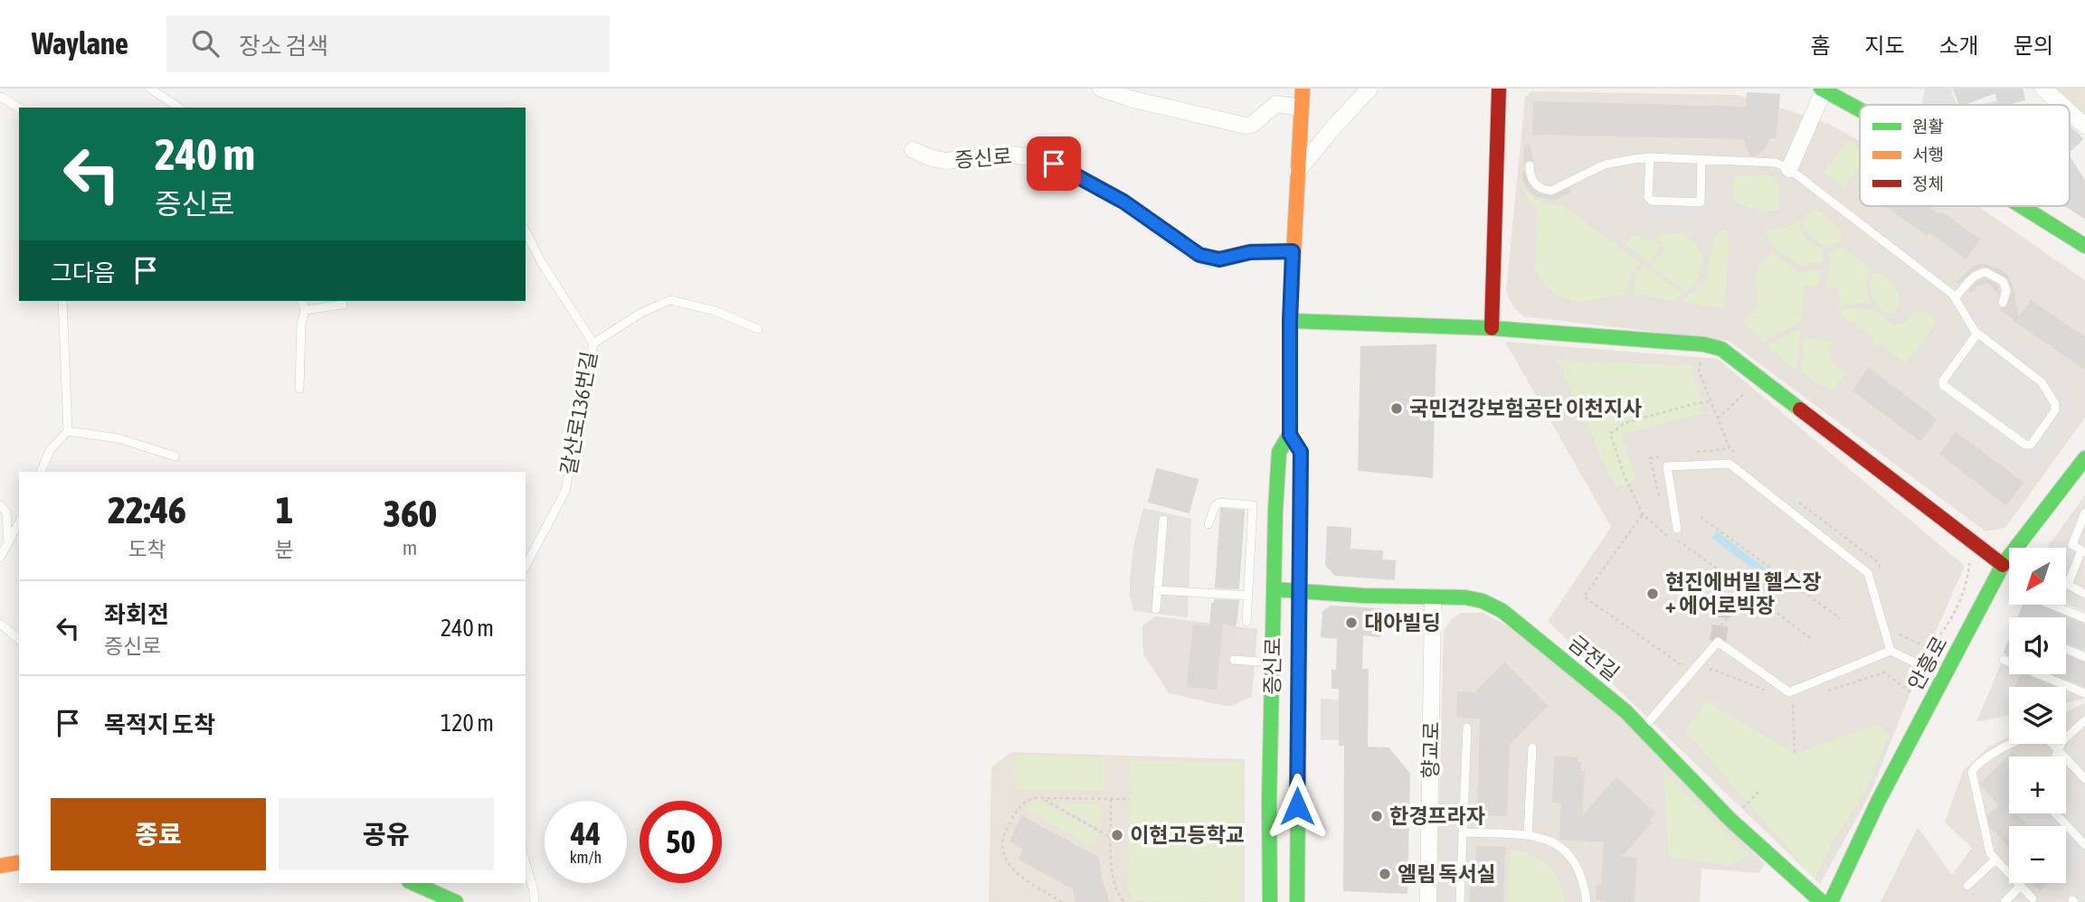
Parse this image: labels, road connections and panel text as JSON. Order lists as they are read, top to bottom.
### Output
{
  "streets": {
    "street": [
      "증신로",
      "금전길",
      "안흥로",
      "향교로"
    ],
    "lane": ["갈산로136번길"]
  },
  "crossings": [
    ["증신로", "금전길"],
    ["금전길", "향교로"]
  ],
  "places": [
    "국민건강보험공단 이천지사",
    "현진에버빌 헬스장 + 에어로빅장",
    "대아빌딩",
    "한경프라자",
    "이현고등학교",
    "엘림 독서실"
  ],
  "legend": ["원활", "서행", "정체"],
  "north": "bottom left",
  "page": {
    "header": "Waylane",
    "search": "장소 검색",
    "nav": [
      "홈",
      "지도",
      "소개",
      "문의"
    ],
    "turn": ["240 m", "증신로"],
    "then": "그다음",
    "eta": [
      "22:46",
      "도착",
      "1",
      "분",
      "360",
      "m"
    ],
    "map_buttons": ["+", "−"],
    "list": [
      {
        "name": "좌회전",
        "note": "증신로",
        "value": "240 m"
      },
      {
        "name": "목적지 도착",
        "value": "120 m"
      }
    ],
    "buttons": ["종료", "공유"],
    "speed": "44 km/h",
    "limit": "50"
  }
}
